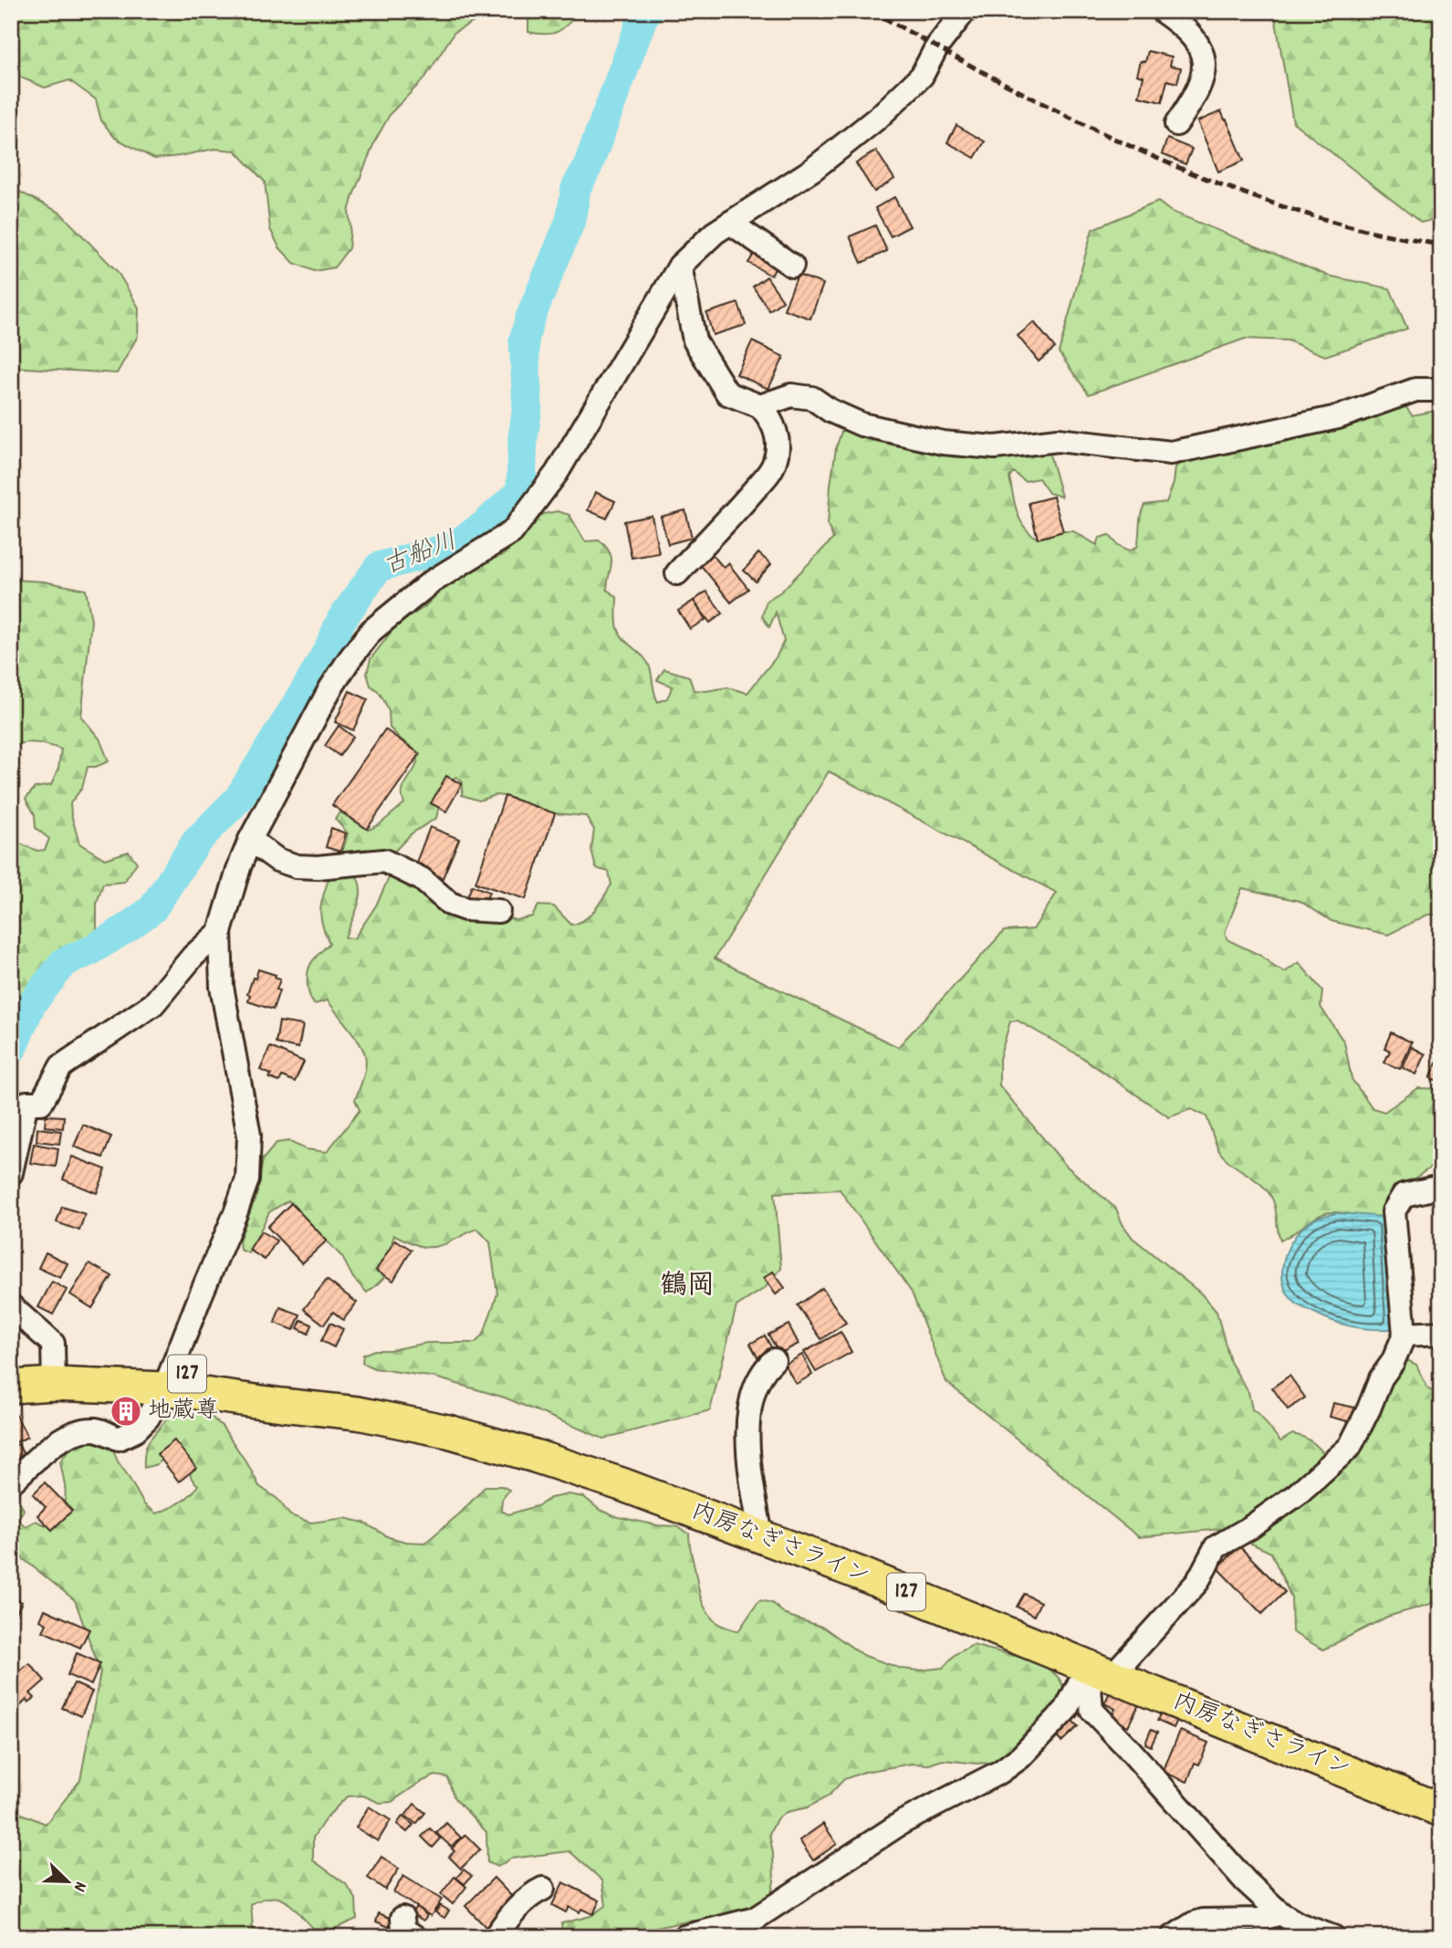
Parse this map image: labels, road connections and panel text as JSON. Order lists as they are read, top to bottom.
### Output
{
  "streets": {
    "highway": ["127", "内房なぎさライン"]
  },
  "districts": ["鶴岡"],
  "water": ["古船川"],
  "places": {
    "building": ["地蔵尊"]
  },
  "north": "bottom right"
}
